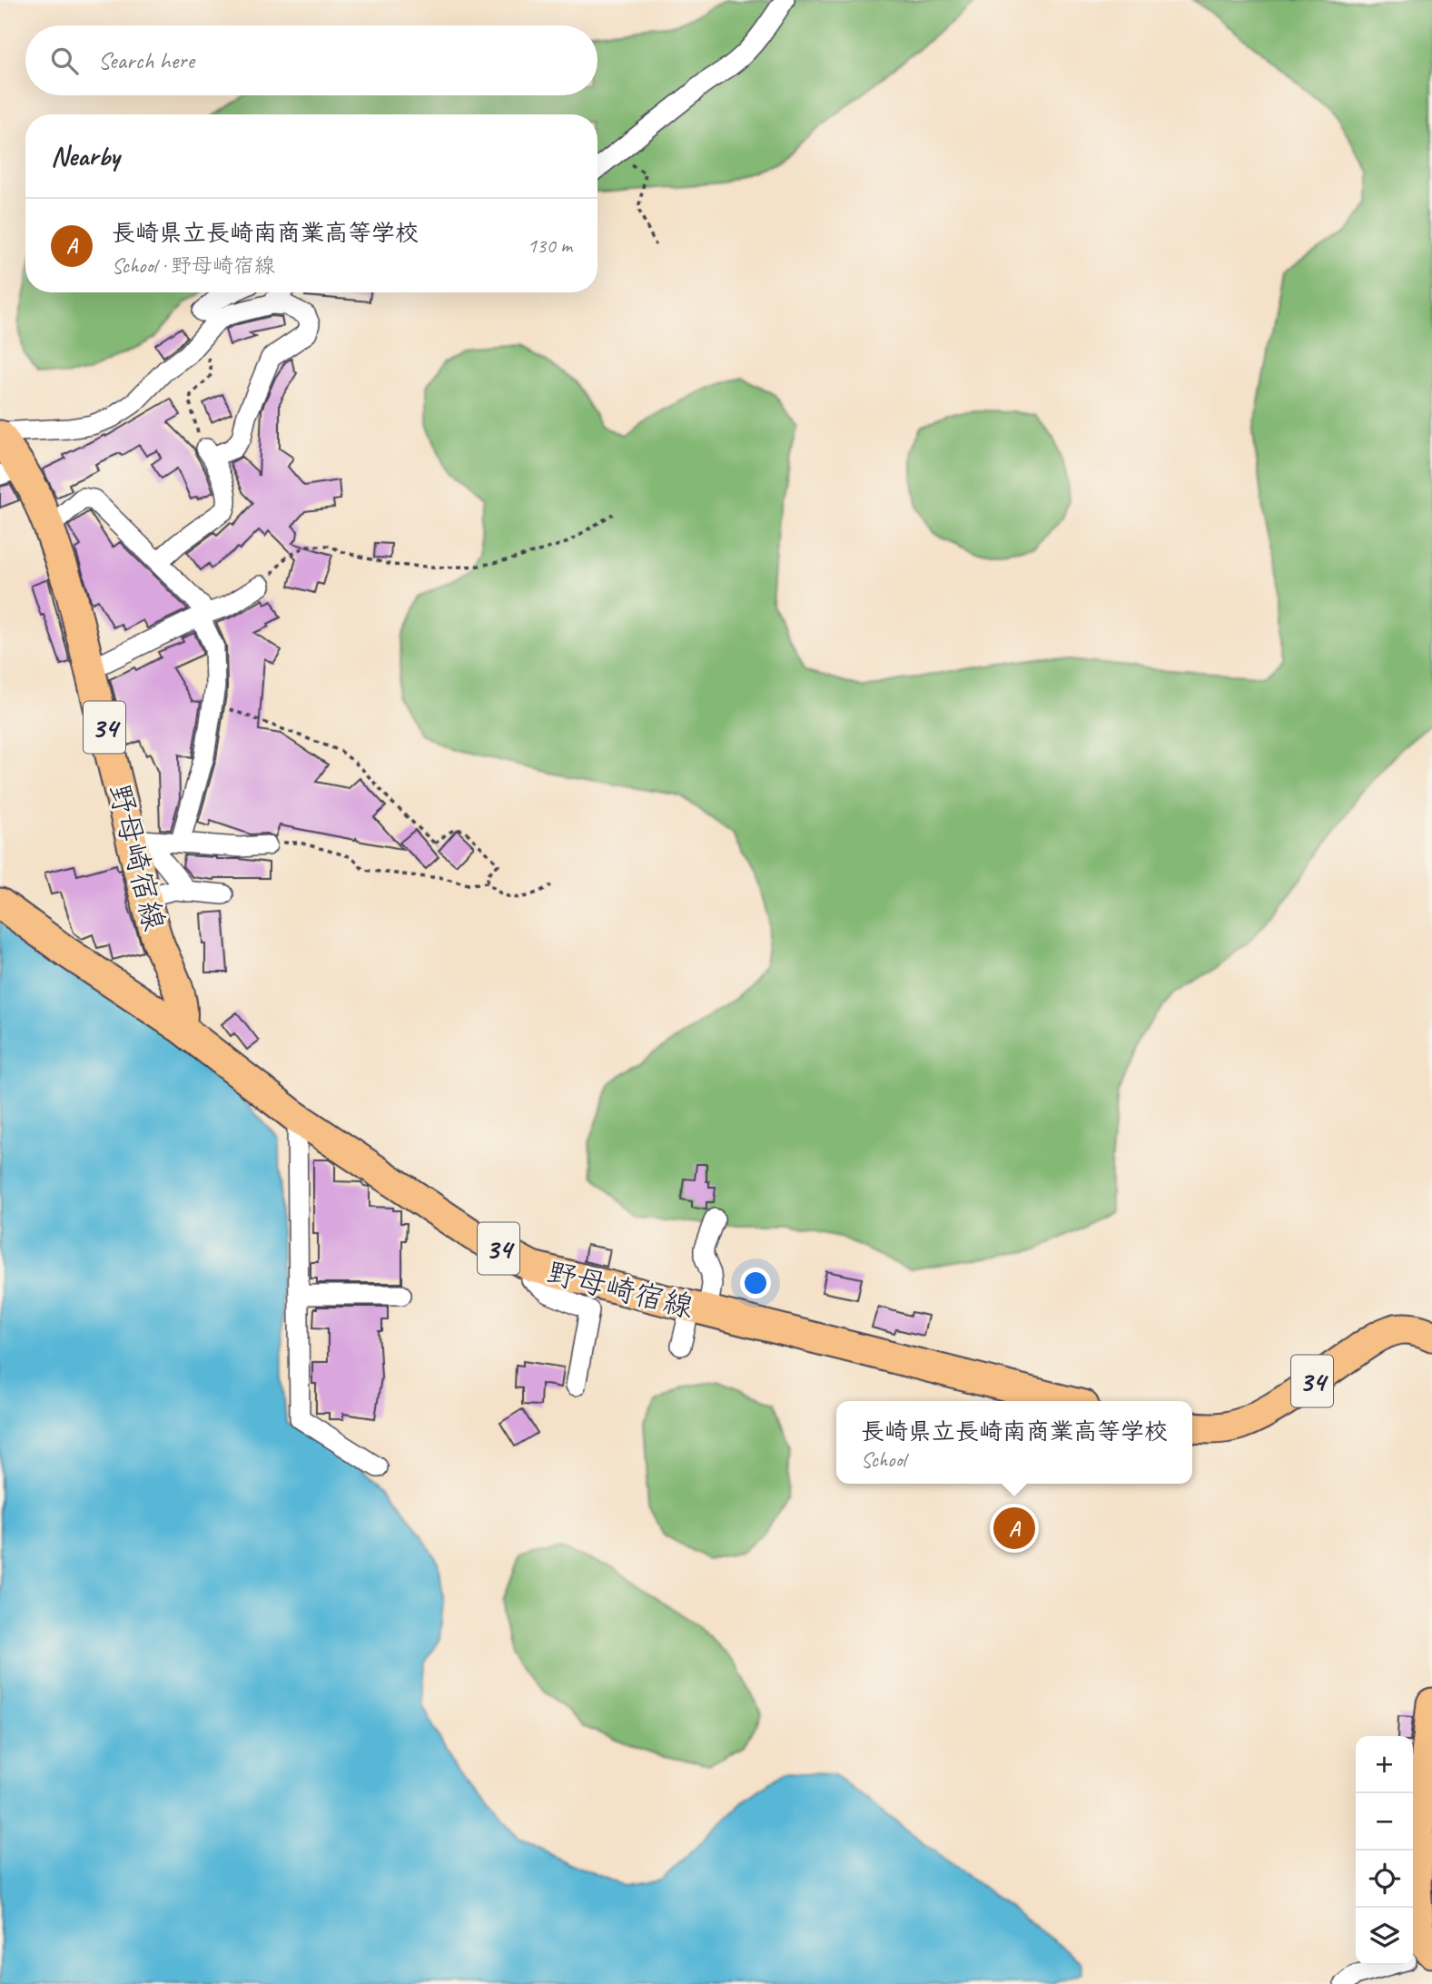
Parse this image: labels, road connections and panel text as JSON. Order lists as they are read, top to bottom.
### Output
{
  "streets": {
    "main road": ["34", "野母崎宿線"]
  },
  "page": {
    "search": "Search here",
    "heading": "Nearby",
    "list": [
      {
        "mark": "A",
        "name": "長崎県立長崎南商業高等学校",
        "note": "School · 野母崎宿線",
        "value": "130 m"
      }
    ],
    "popup": ["長崎県立長崎南商業高等学校", "School"],
    "pins": "A",
    "map_buttons": ["+", "−"]
  }
}
